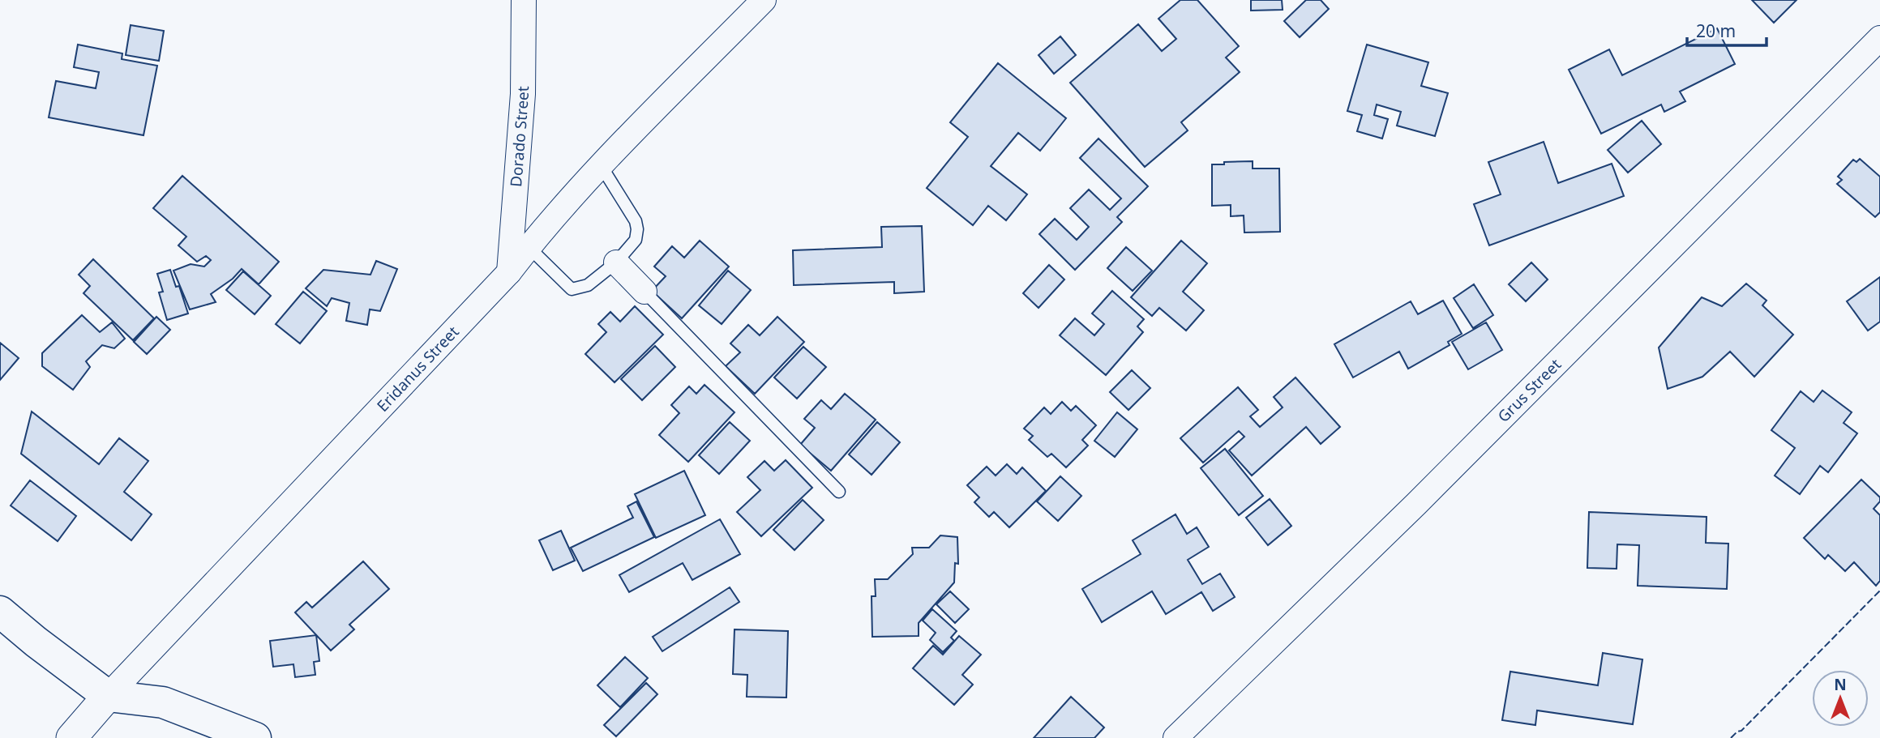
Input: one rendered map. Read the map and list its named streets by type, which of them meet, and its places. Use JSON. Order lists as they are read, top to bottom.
{
  "streets": {
    "street": ["Dorado Street", "Eridanus Street", "Grus Street"]
  },
  "crossings": [
    ["Dorado Street", "Eridanus Street"]
  ],
  "scale_bar": "20 m",
  "north": "top"
}
